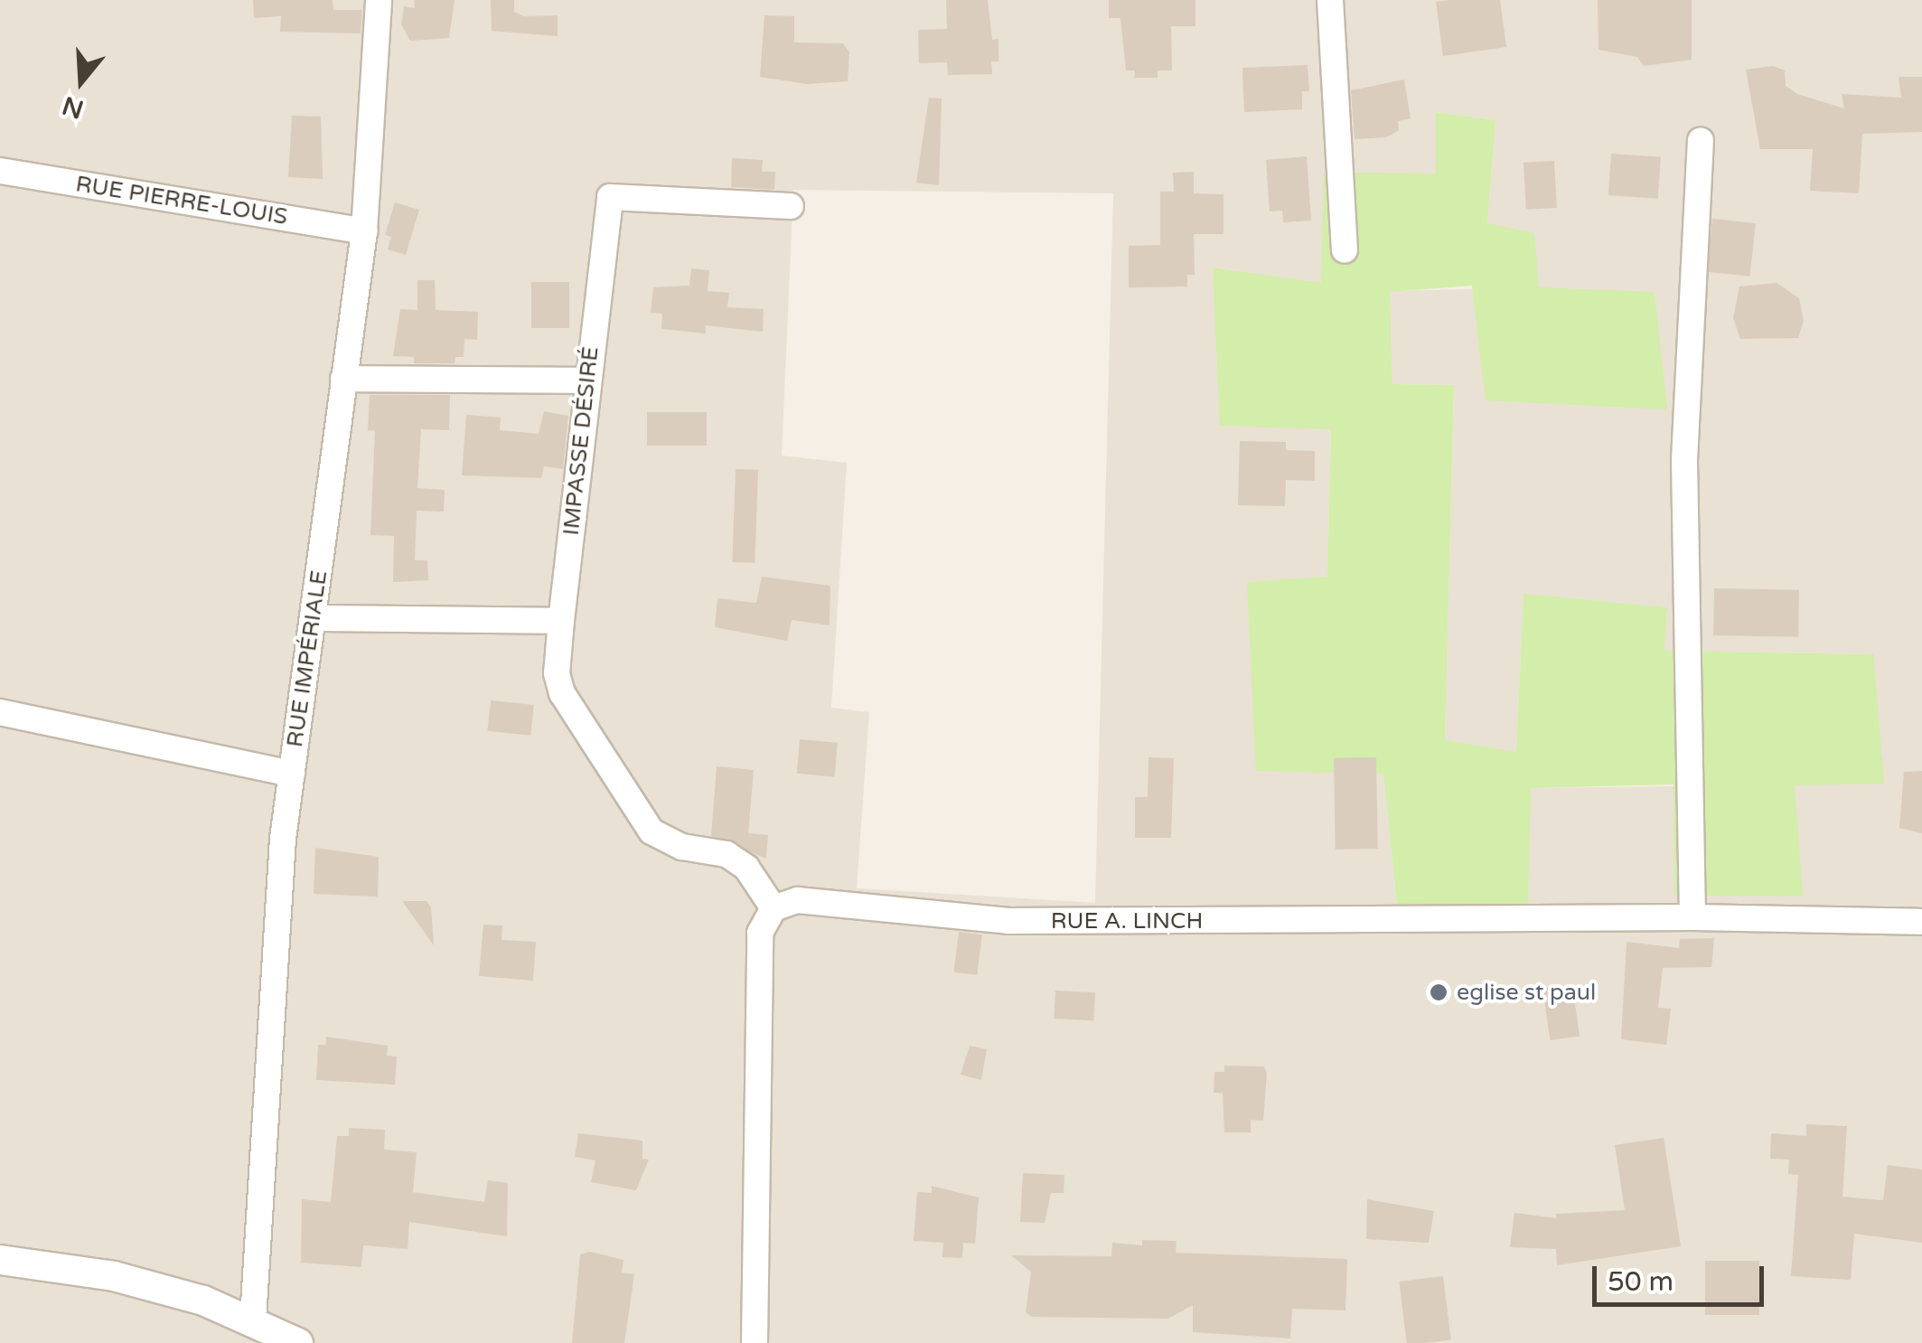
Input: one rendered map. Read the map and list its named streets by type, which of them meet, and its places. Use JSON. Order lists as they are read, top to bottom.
{
  "streets": {
    "street": [
      "RUE PIERRE-LOUIS",
      "IMPASSE DÉSIRÉ",
      "RUE IMPÉRIALE",
      "RUE A. LINCH"
    ]
  },
  "crossings": [
    ["RUE PIERRE-LOUIS", "RUE IMPÉRIALE"],
    ["IMPASSE DÉSIRÉ", "RUE A. LINCH"]
  ],
  "places": ["eglise st paul"],
  "scale_bar": "50 m",
  "north": "bottom"
}
